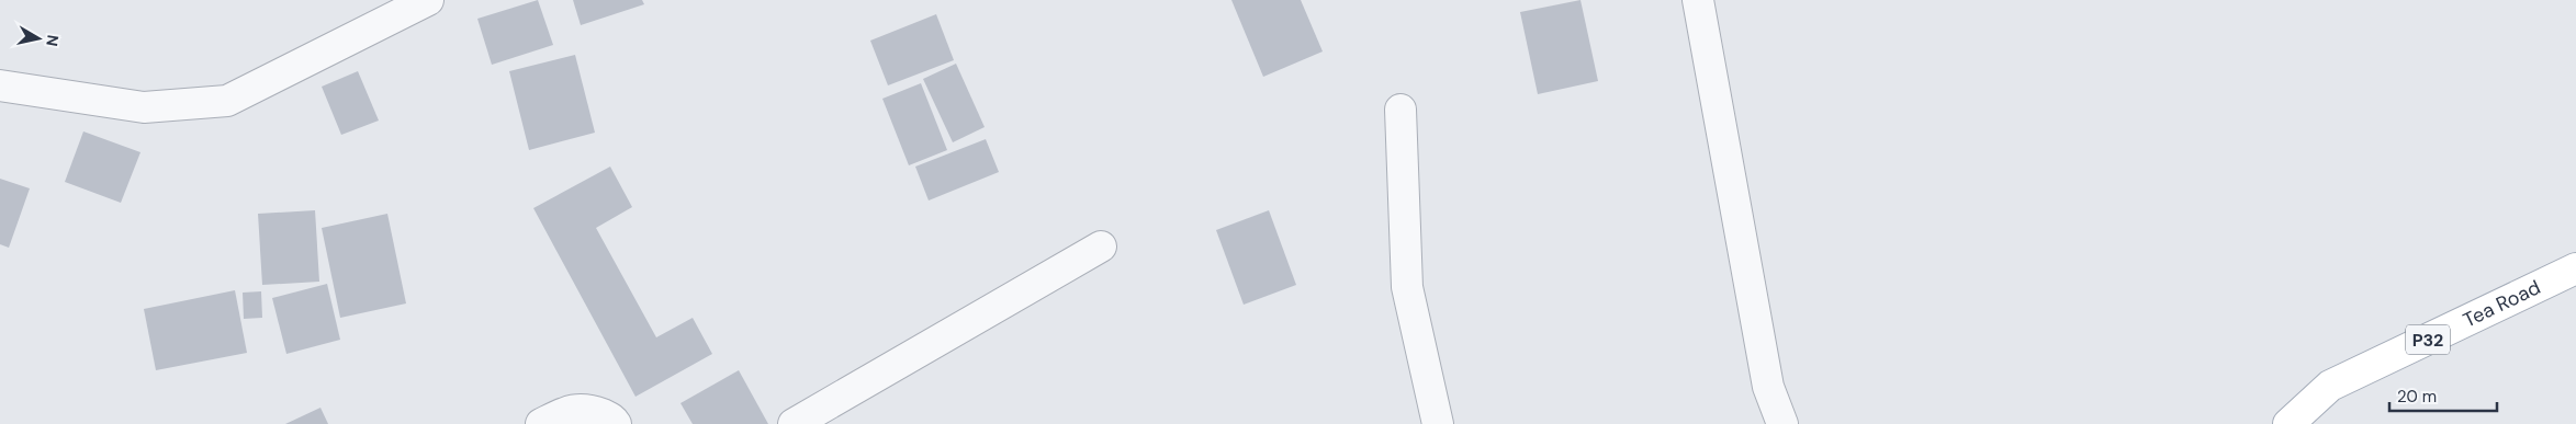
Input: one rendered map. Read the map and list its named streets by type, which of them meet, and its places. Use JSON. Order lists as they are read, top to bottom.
{
  "streets": {
    "main road": ["Tea Road", "P32"]
  },
  "scale_bar": "20 m",
  "north": "right"
}
